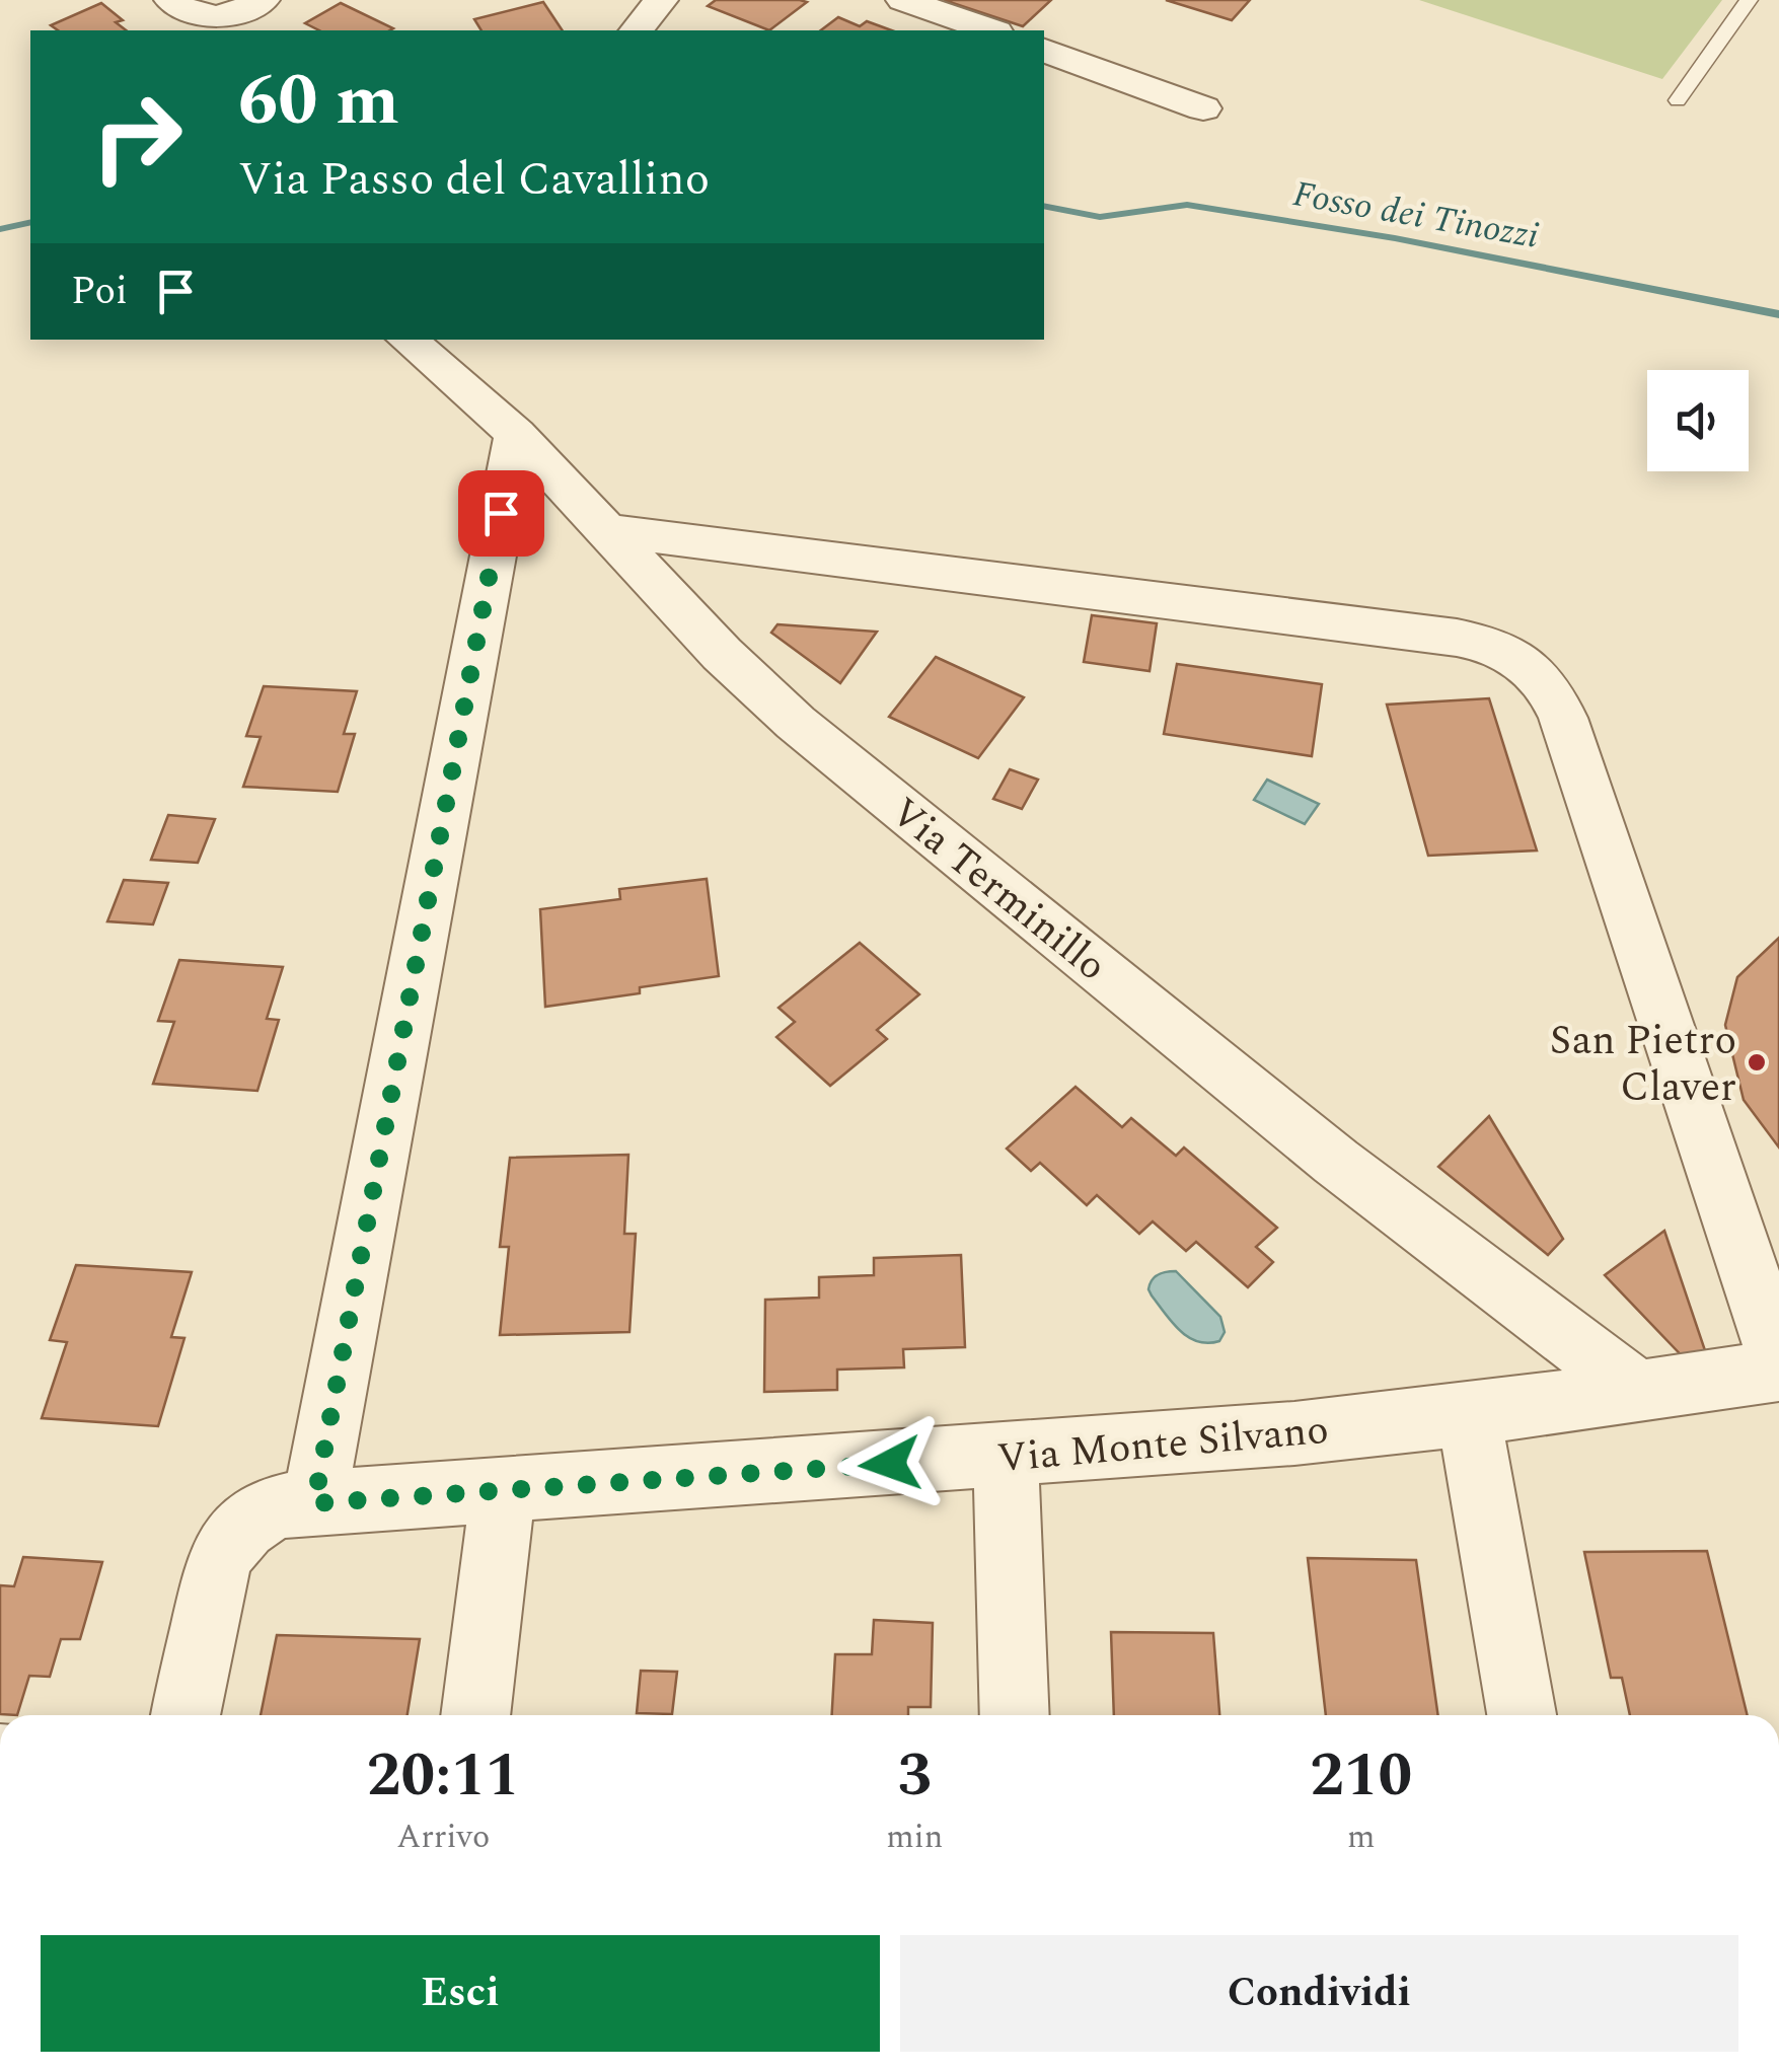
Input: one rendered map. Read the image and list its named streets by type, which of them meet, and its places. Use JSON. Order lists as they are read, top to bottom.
{
  "streets": {
    "street": ["Via Terminillo", "Via Monte Silvano"]
  },
  "crossings": [
    ["Via Terminillo", "Via Monte Silvano"]
  ],
  "water": ["Fosso dei Tinozzi"],
  "places": ["San Pietro Claver"],
  "page": {
    "turn": ["60 m", "Via Passo del Cavallino"],
    "then": "Poi",
    "eta": [
      "20:11",
      "Arrivo",
      "3",
      "min",
      "210",
      "m"
    ],
    "buttons": ["Esci", "Condividi"]
  }
}
